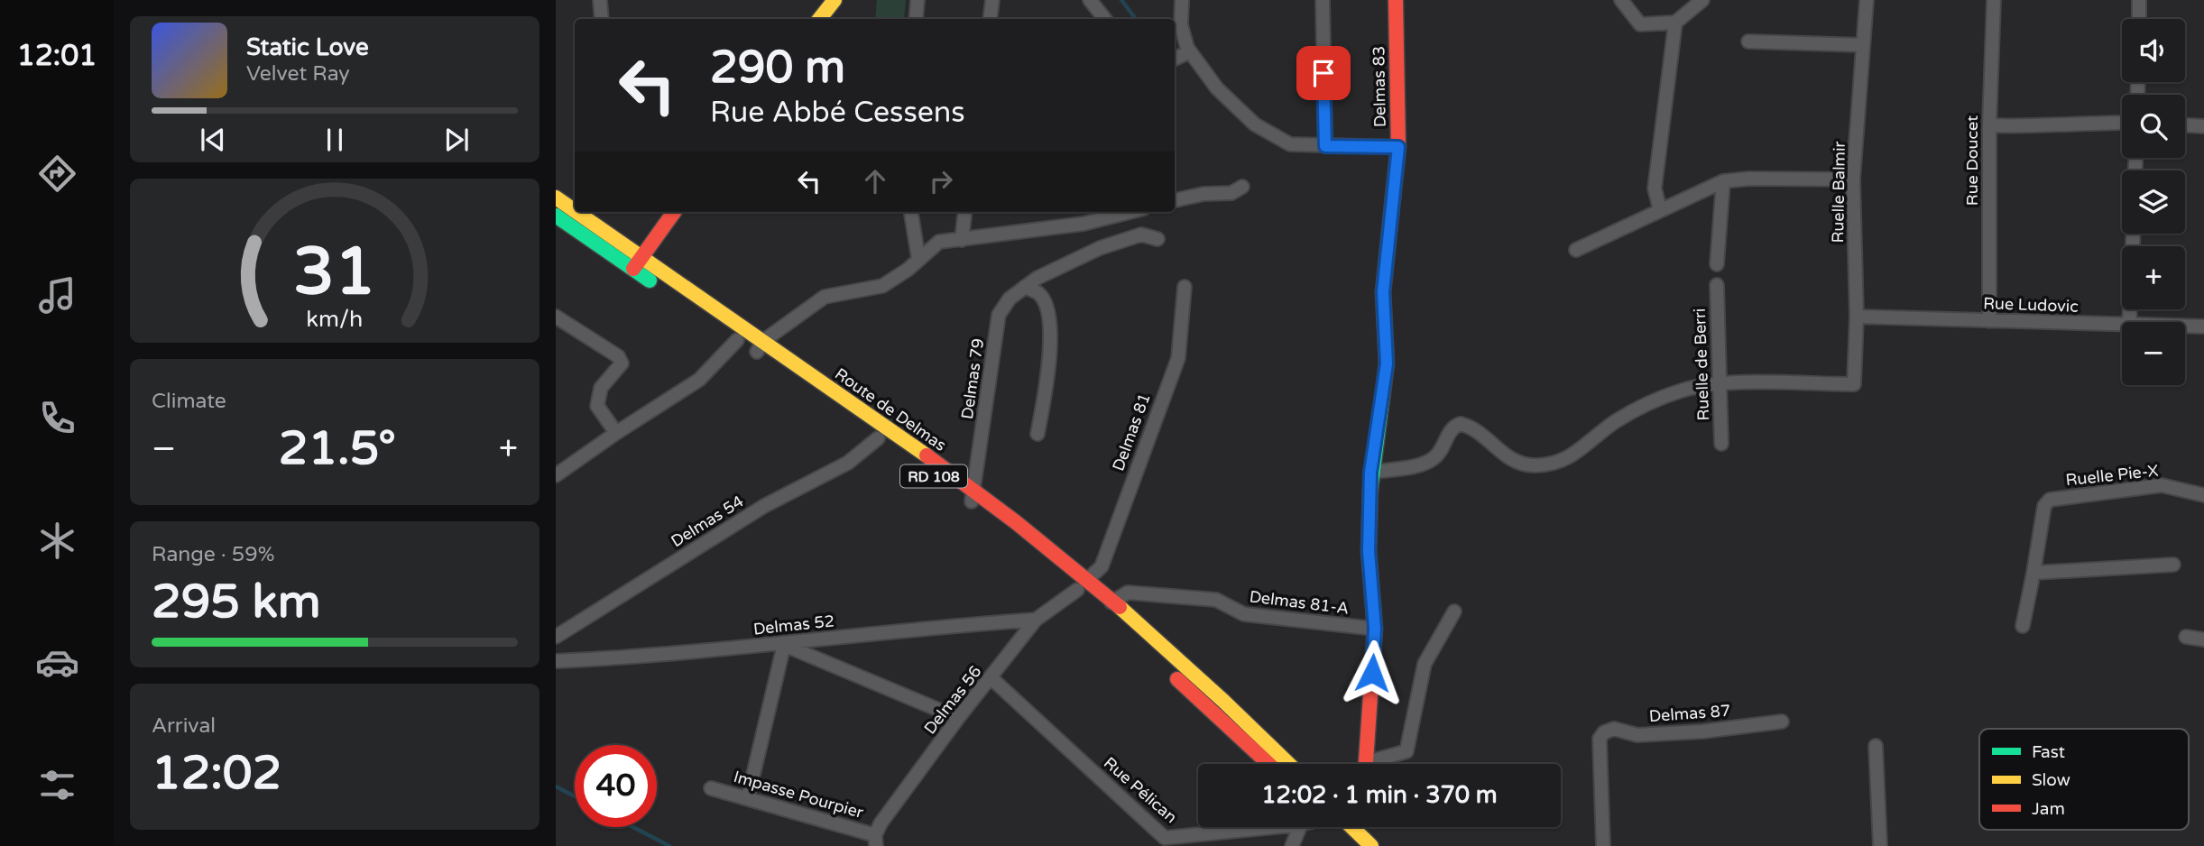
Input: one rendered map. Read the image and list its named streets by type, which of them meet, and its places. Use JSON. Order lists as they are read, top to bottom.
{
  "streets": {
    "main road": ["Delmas 83", "Route de Delmas", "RD 108"],
    "street": [
      "Rue Doucet",
      "Ruelle Balmir",
      "Rue Ludovic",
      "Ruelle de Berri",
      "Delmas 79",
      "Delmas 81",
      "Ruelle Pie-X",
      "Delmas 54",
      "Delmas 81-A",
      "Delmas 52",
      "Delmas 56",
      "Delmas 87",
      "Rue Pélican",
      "Impasse Pourpier"
    ]
  },
  "crossings": [
    ["Delmas 83", "Delmas 81-A"],
    ["Rue Doucet", "Rue Ludovic"],
    ["Ruelle Balmir", "Rue Ludovic"],
    ["Ruelle Balmir", "Ruelle de Berri"],
    ["Delmas 79", "Route de Delmas"],
    ["Route de Delmas", "Delmas 81"],
    ["Route de Delmas", "Delmas 54"],
    ["Route de Delmas", "Delmas 81-A"],
    ["Route de Delmas", "Delmas 56"],
    ["Delmas 81", "Delmas 56"],
    ["Delmas 52", "Delmas 56"],
    ["Delmas 56", "Rue Pélican"],
    ["Delmas 56", "Impasse Pourpier"]
  ],
  "legend": ["Fast", "Slow", "Jam"],
  "page": {
    "tabs": "12:01",
    "map_buttons": ["+", "−"],
    "turn": ["290 m", "Rue Abbé Cessens"],
    "song": ["Static Love", "Velvet Ray"],
    "tile": [
      "Climate",
      ["Range · 59%", "295 km"],
      ["Arrival", "12:02"]
    ],
    "heat": ["−", "21.5°", "+"],
    "limit": "40",
    "trip": "12:02 · 1 min · 370 m",
    "gauge": ["31", "km/h"]
  }
}
